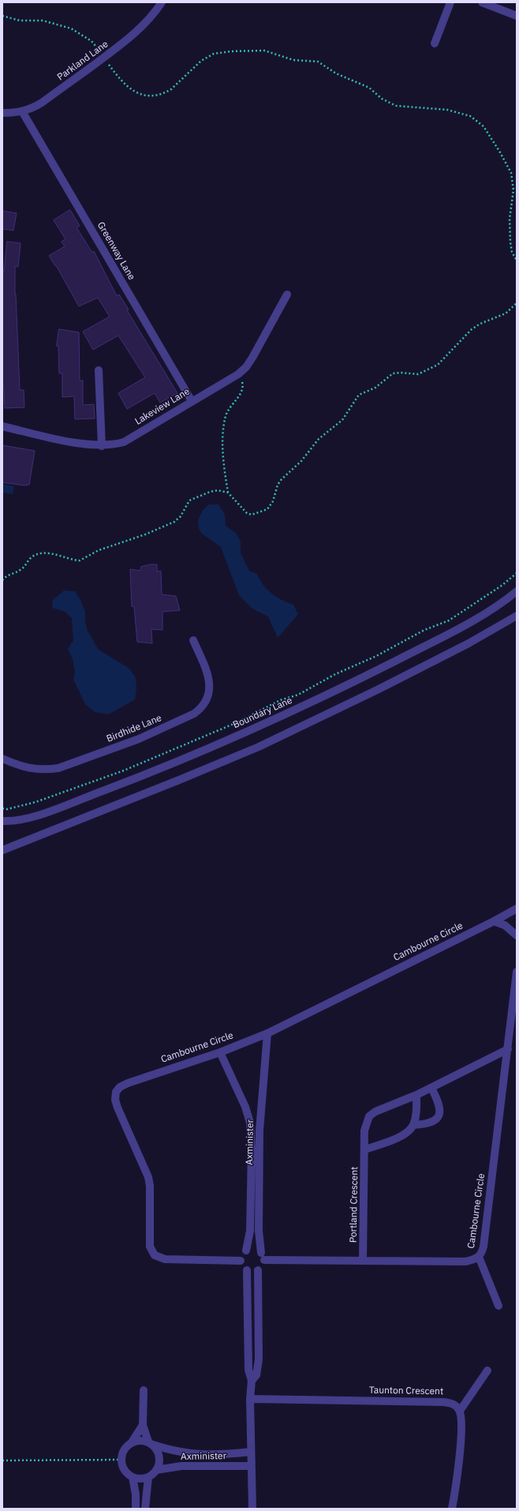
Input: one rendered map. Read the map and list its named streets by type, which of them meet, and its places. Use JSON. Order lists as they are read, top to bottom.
{
  "streets": {
    "street": [
      "Parkland Lane",
      "Greenway Lane",
      "Lakeview Lane",
      "Boundary Lane",
      "Birdhide Lane",
      "Cambourne Circle",
      "Axminister",
      "Portland Crescent",
      "Taunton Crescent"
    ]
  },
  "crossings": [
    ["Parkland Lane", "Greenway Lane"],
    ["Greenway Lane", "Lakeview Lane"],
    ["Cambourne Circle", "Axminister"],
    ["Cambourne Circle", "Portland Crescent"]
  ]
}
